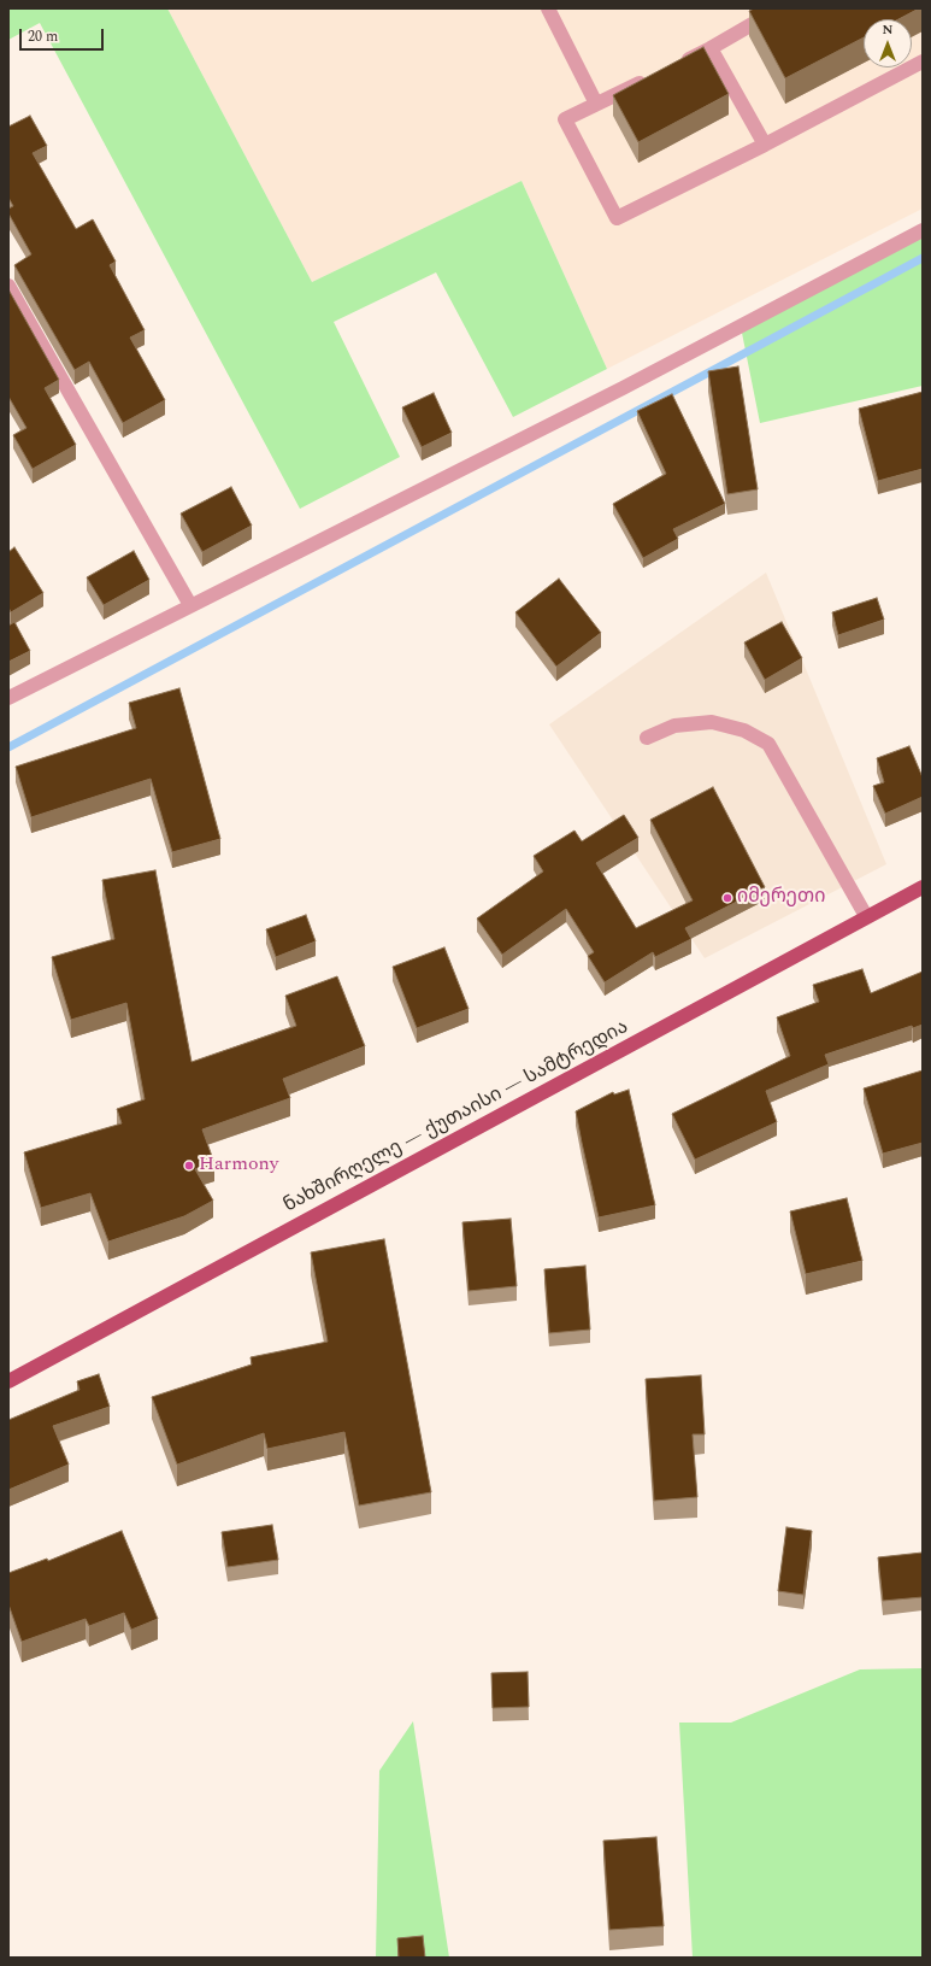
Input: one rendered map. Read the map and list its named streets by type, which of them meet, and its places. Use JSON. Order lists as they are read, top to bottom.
{
  "streets": {
    "main road": ["ნახშირღელე — ქუთაისი — სამტრედია"]
  },
  "places": ["იმერეთი", "Harmony"],
  "scale_bar": "20 m",
  "north": "top"
}
